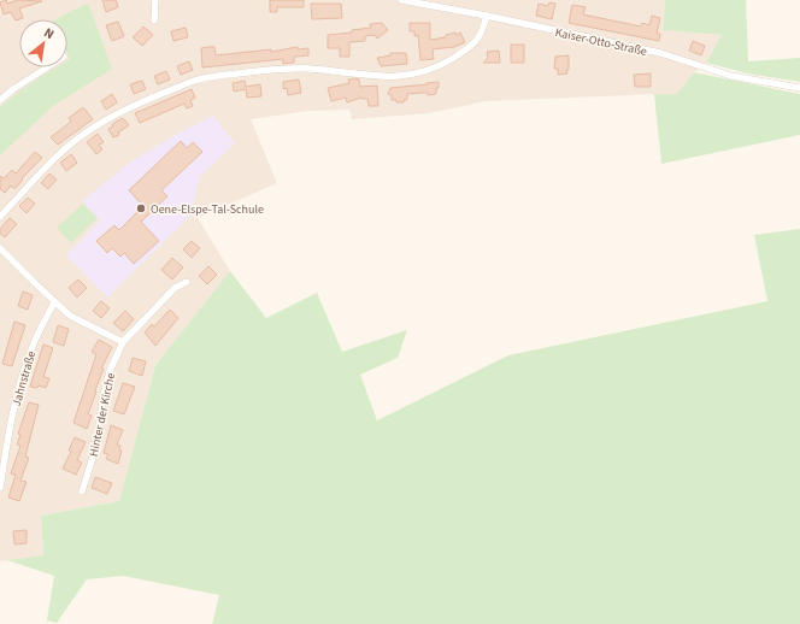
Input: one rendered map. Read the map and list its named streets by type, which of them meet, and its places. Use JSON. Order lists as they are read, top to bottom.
{
  "streets": {
    "street": ["Kaiser-Otto-Straße", "Jahnstraße", "Hinter der Kirche"]
  },
  "places": ["Oene-Elspe-Tal-Schule"],
  "north": "top right"
}
